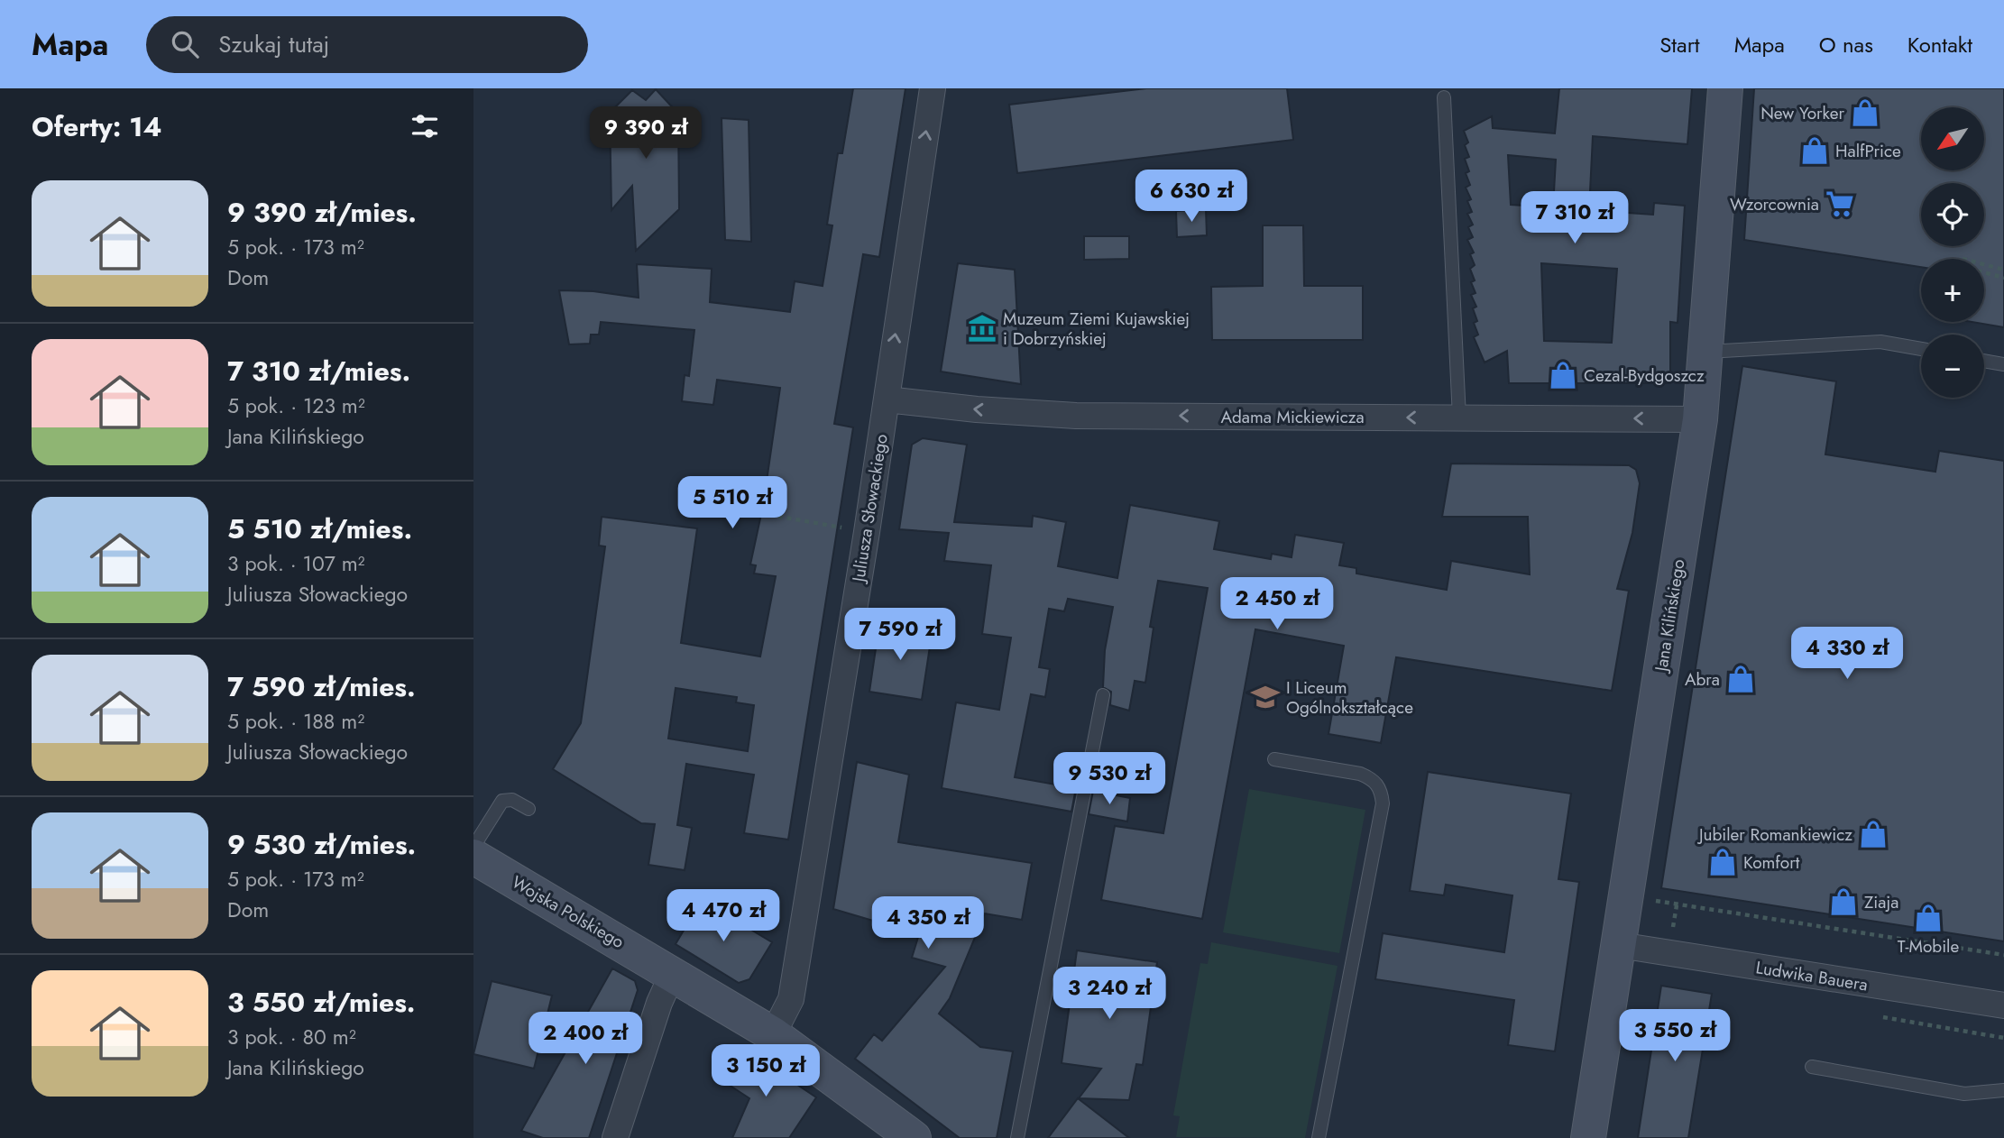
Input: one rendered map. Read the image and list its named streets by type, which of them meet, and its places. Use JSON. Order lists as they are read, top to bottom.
{
  "streets": {
    "street": [
      "Adama Mickiewicza",
      "Juliusza Słowackiego",
      "Jana Kilińskiego",
      "Wojska Polskiego",
      "Ludwika Bauera"
    ]
  },
  "crossings": [
    ["Adama Mickiewicza", "Juliusza Słowackiego"],
    ["Adama Mickiewicza", "Jana Kilińskiego"],
    ["Juliusza Słowackiego", "Wojska Polskiego"],
    ["Jana Kilińskiego", "Ludwika Bauera"]
  ],
  "one_way": ["Adama Mickiewicza"],
  "places": {
    "shop": [
      "New Yorker",
      "HalfPrice",
      "Cezal-Bydgoszcz",
      "Abra",
      "Jubiler Romankiewicz",
      "Komfort",
      "Ziaja",
      "T-Mobile"
    ],
    "supermarket": ["Wzorcownia"],
    "museum": ["Muzeum Ziemi Kujawskiej i Dobrzyńskiej"],
    "school or university": ["I Liceum Ogólnokształcące"]
  },
  "north": "bottom left",
  "page": {
    "header": "Mapa",
    "search": "Szukaj tutaj",
    "nav": [
      "Start",
      "Mapa",
      "O nas",
      "Kontakt"
    ],
    "heading": "Oferty: 14",
    "price": [
      "9 390 zł",
      "6 630 zł",
      "7 310 zł",
      "5 510 zł",
      "2 450 zł",
      "7 590 zł",
      "4 330 zł",
      "9 530 zł",
      "4 470 zł",
      "4 350 zł",
      "3 240 zł",
      "3 550 zł",
      "2 400 zł",
      "3 150 zł"
    ],
    "map_buttons": ["+", "−"],
    "list": [
      {
        "name": "9 390 zł/mies.",
        "note": "5 pok. · 173 m² · Dom"
      },
      {
        "name": "7 310 zł/mies.",
        "note": "5 pok. · 123 m² · Jana Kilińskiego"
      },
      {
        "name": "5 510 zł/mies.",
        "note": "3 pok. · 107 m² · Juliusza Słowackiego"
      },
      {
        "name": "7 590 zł/mies.",
        "note": "5 pok. · 188 m² · Juliusza Słowackiego"
      },
      {
        "name": "9 530 zł/mies.",
        "note": "5 pok. · 173 m² · Dom"
      },
      {
        "name": "3 550 zł/mies.",
        "note": "3 pok. · 80 m² · Jana Kilińskiego"
      }
    ]
  }
}
